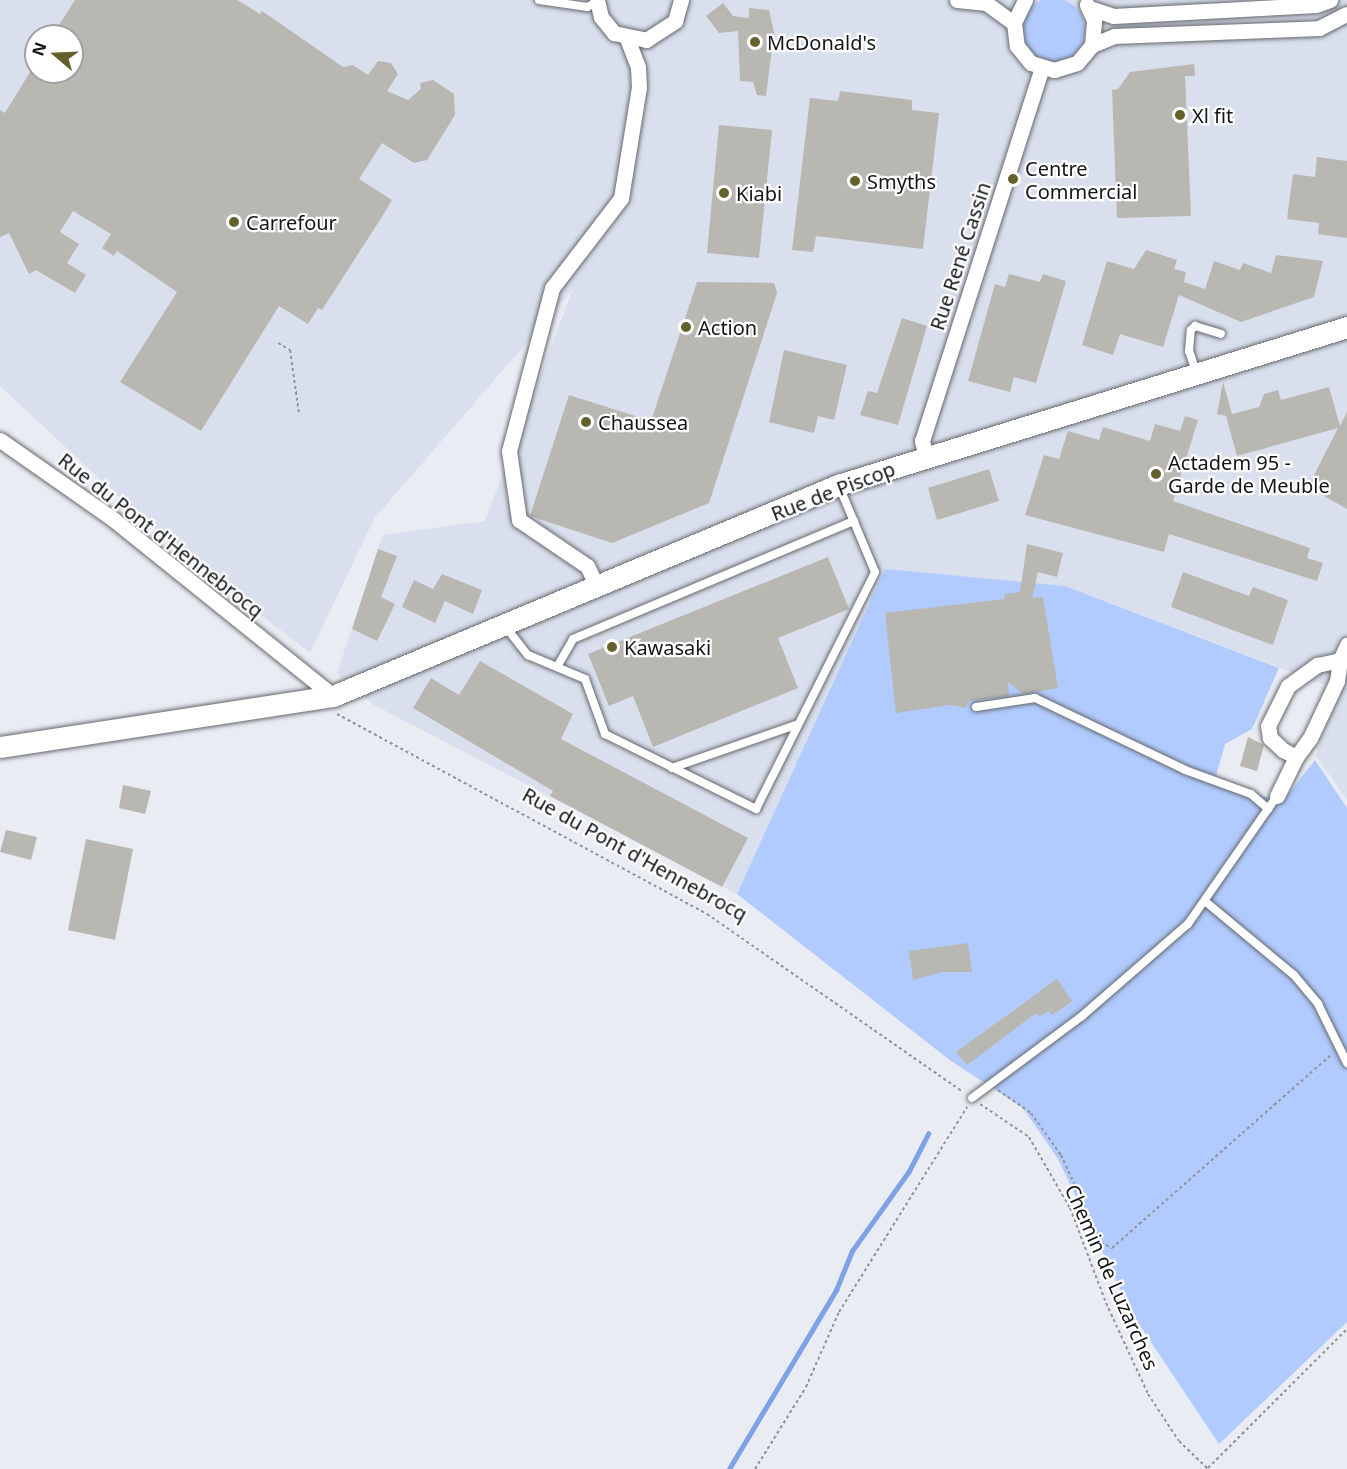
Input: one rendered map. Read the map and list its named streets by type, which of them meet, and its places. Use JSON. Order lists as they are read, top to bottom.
{
  "streets": {
    "street": ["Rue René Cassin", "Rue de Piscop", "Rue du Pont d'Hennebrocq"],
    "path": ["Chemin de Luzarches"]
  },
  "crossings": [
    ["Rue René Cassin", "Rue de Piscop"],
    ["Rue de Piscop", "Rue du Pont d'Hennebrocq"],
    ["Rue du Pont d'Hennebrocq", "Chemin de Luzarches"]
  ],
  "places": [
    "McDonald's",
    "Xl fit",
    "Centre Commercial",
    "Smyths",
    "Kiabi",
    "Carrefour",
    "Action",
    "Chaussea",
    "Actadem 95 - Garde de Meuble",
    "Kawasaki"
  ],
  "north": "left"
}
